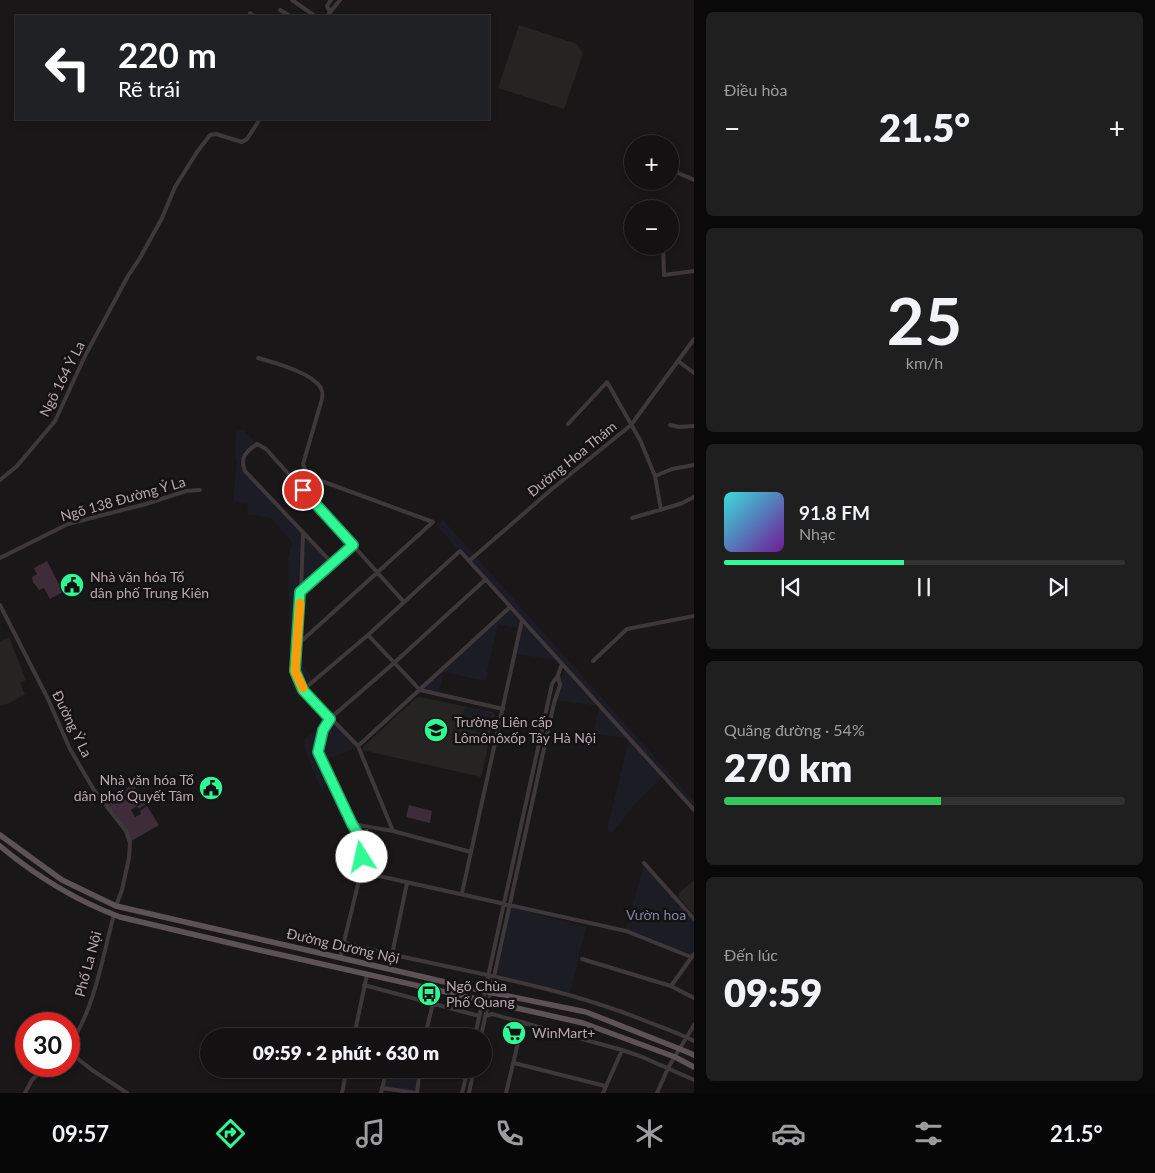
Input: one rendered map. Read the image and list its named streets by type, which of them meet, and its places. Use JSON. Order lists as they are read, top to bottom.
{
  "streets": {
    "main road": ["Đường Dương Nội"],
    "street": [
      "Ngõ 164 Ỷ La",
      "Đường Hoa Thám",
      "Ngõ 138 Đường Ỷ La",
      "Đường Ỷ La",
      "Phố La Nội"
    ]
  },
  "crossings": [
    ["Đường Ỷ La", "Đường Dương Nội"],
    ["Đường Dương Nội", "Phố La Nội"]
  ],
  "parks": ["Vườn hoa"],
  "places": {
    "public building": ["Nhà văn hóa Tổ dân phố Trung Kiên", "Nhà văn hóa Tổ dân phố Quyết Tâm"],
    "school or university": ["Trường Liên cấp Lômônôxốp Tây Hà Nội"],
    "bus stop": ["Ngõ Chùa Phổ Quang"],
    "supermarket": ["WinMart+"]
  },
  "page": {
    "tile": [
      "Điều hòa",
      ["25", "km/h"],
      ["Quãng đường · 54%", "270 km"],
      ["Đến lúc", "09:59"]
    ],
    "turn": ["220 m", "Rẽ trái"],
    "heat": ["−", "21.5°", "+"],
    "map_buttons": ["+", "−"],
    "song": ["91.8 FM", "Nhạc"],
    "limit": "30",
    "trip": "09:59 · 2 phút · 630 m",
    "tabs": ["09:57", "21.5°"]
  }
}
